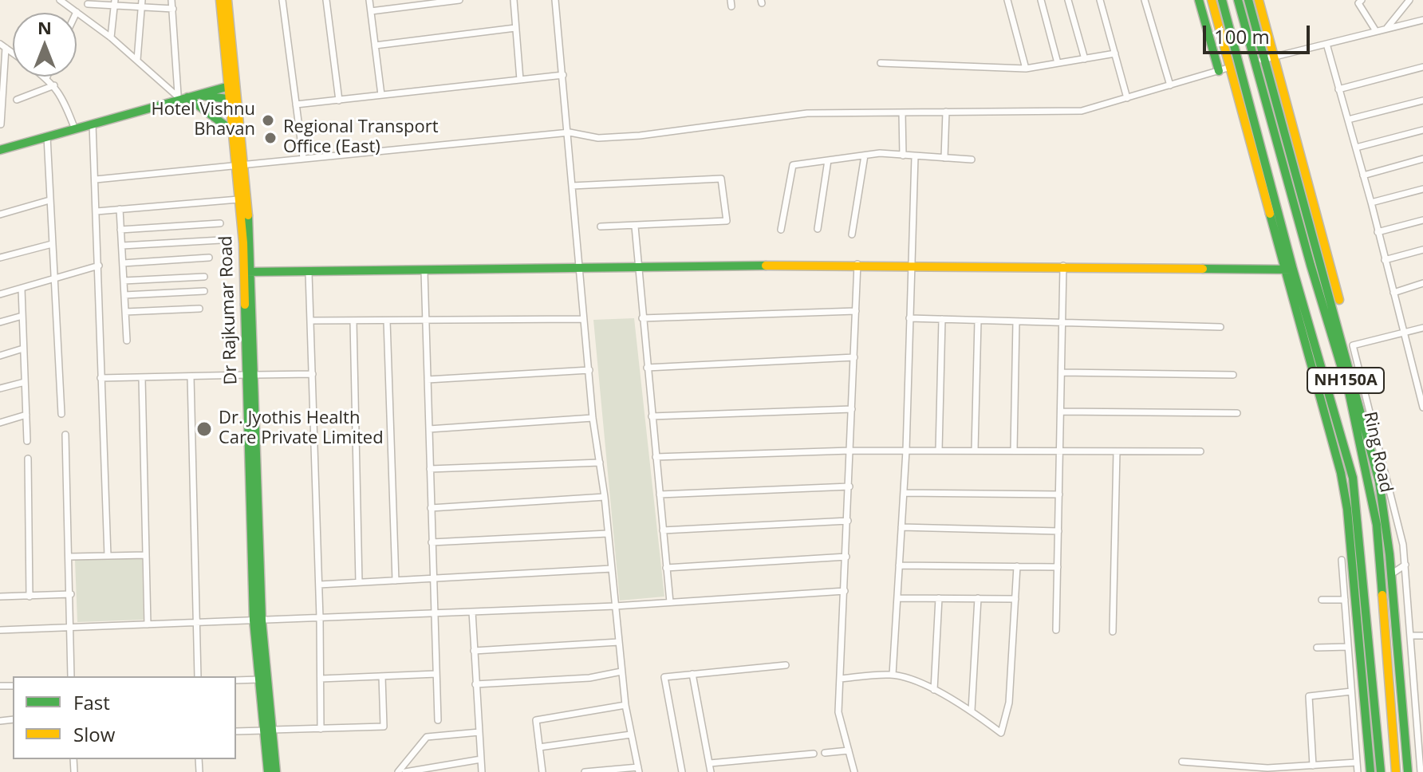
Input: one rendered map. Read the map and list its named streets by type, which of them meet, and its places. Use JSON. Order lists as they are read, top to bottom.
{
  "streets": {
    "main road": ["Dr Rajkumar Road", "NH150A", "Ring Road"]
  },
  "places": ["Hotel Vishnu Bhavan", "Regional Transport Office (East)", "Dr. Jyothis Health Care Private Limited"],
  "legend": ["Fast", "Slow"],
  "scale_bar": "100 m",
  "north": "top"
}
